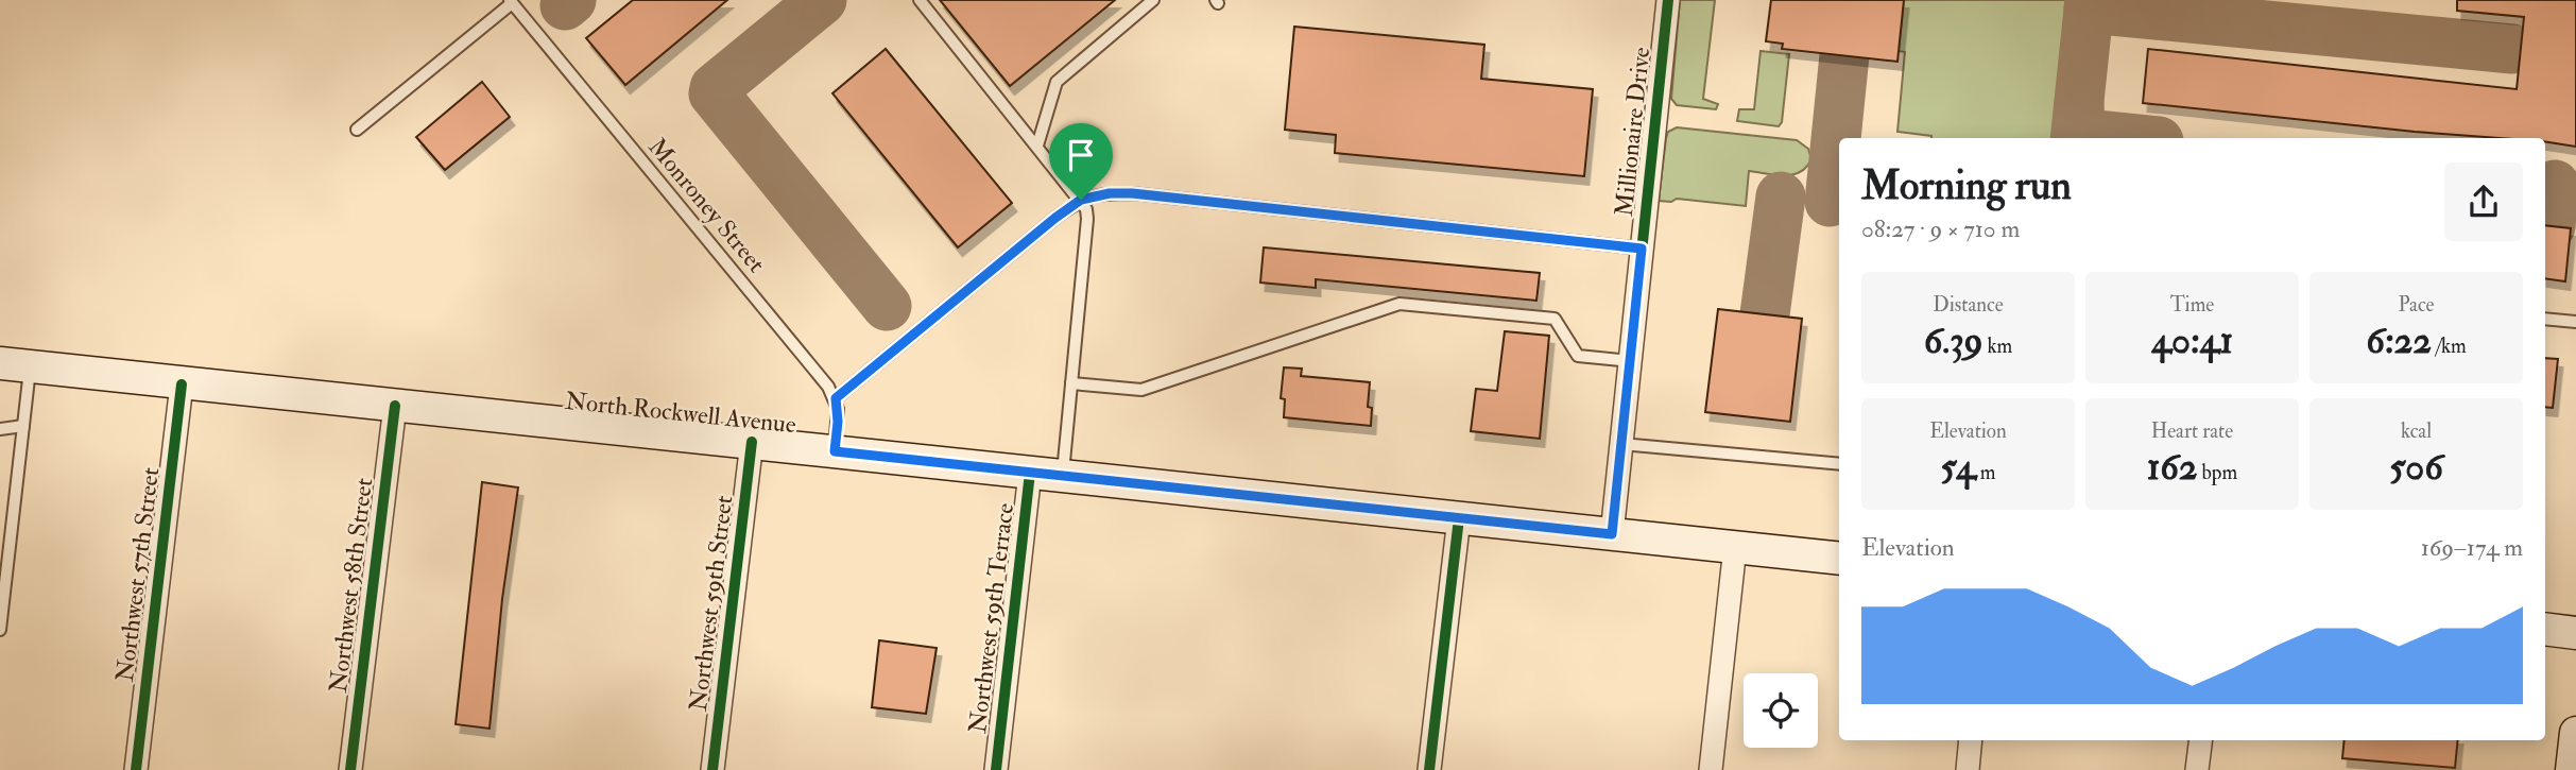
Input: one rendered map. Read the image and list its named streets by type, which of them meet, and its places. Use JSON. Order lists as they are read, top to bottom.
{
  "streets": {
    "main road": ["North Rockwell Avenue"],
    "street": [
      "Millionaire Drive",
      "Northwest 57th Street",
      "Northwest 58th Street",
      "Northwest 59th Street",
      "Northwest 59th Terrace"
    ],
    "lane": ["Monroney Street"]
  },
  "crossings": [
    ["Millionaire Drive", "North Rockwell Avenue"],
    ["North Rockwell Avenue", "Northwest 57th Street"],
    ["North Rockwell Avenue", "Northwest 58th Street"],
    ["North Rockwell Avenue", "Northwest 59th Street"],
    ["North Rockwell Avenue", "Northwest 59th Terrace"]
  ],
  "page": {
    "heading": ["Morning run", "08:27 · 9 × 710 m"],
    "stats": [
      ["Distance", "6.39 km"],
      ["Time", "40:41"],
      ["Pace", "6:22 /km"],
      ["Elevation", "54 m"],
      ["Heart rate", "162 bpm"],
      ["kcal", "506"]
    ],
    "chart": ["Elevation", "169–174 m"]
  }
}
